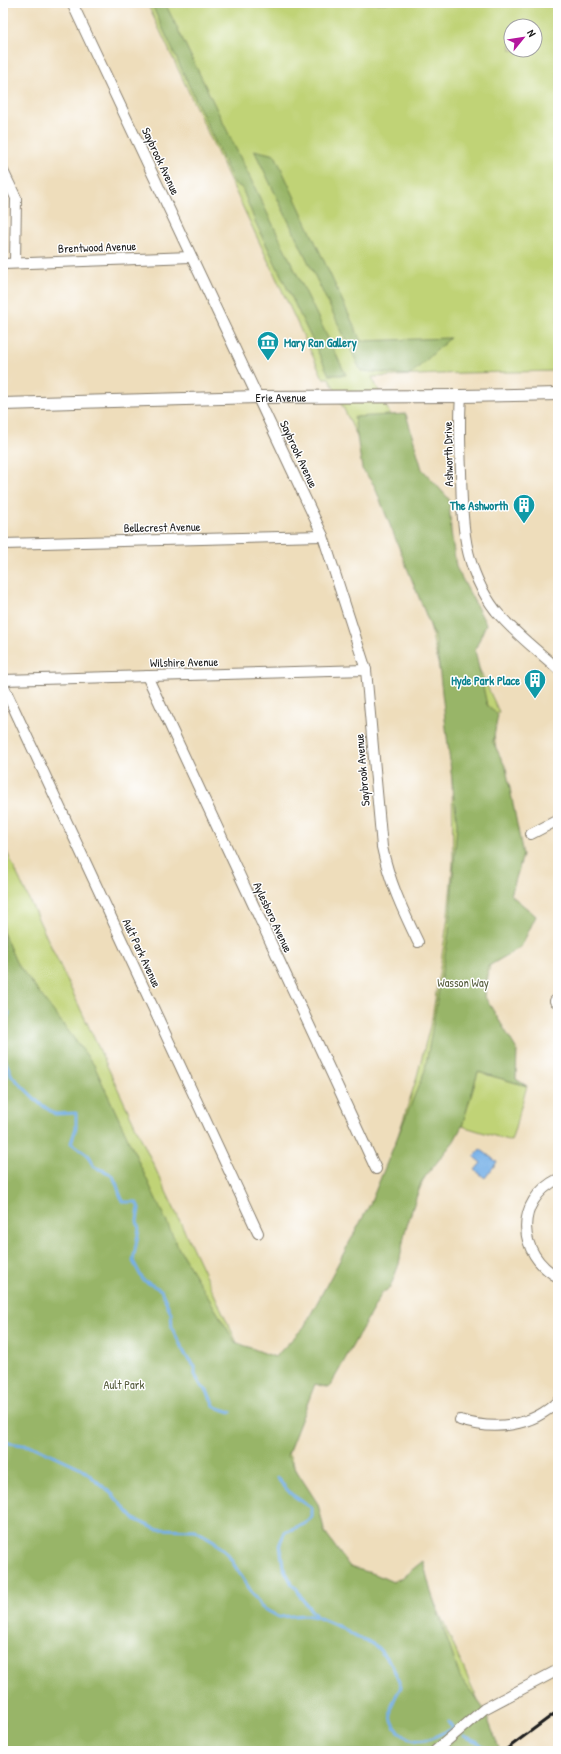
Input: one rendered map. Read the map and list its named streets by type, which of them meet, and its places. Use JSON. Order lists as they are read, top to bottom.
{
  "streets": {
    "street": [
      "Saybrook Avenue",
      "Brentwood Avenue",
      "Erie Avenue",
      "Ashworth Drive",
      "Bellecrest Avenue",
      "Wilshire Avenue",
      "Aylesboro Avenue",
      "Ault Park Avenue"
    ]
  },
  "crossings": [
    ["Saybrook Avenue", "Brentwood Avenue"],
    ["Saybrook Avenue", "Erie Avenue"],
    ["Saybrook Avenue", "Bellecrest Avenue"],
    ["Saybrook Avenue", "Wilshire Avenue"],
    ["Erie Avenue", "Ashworth Drive"],
    ["Wilshire Avenue", "Aylesboro Avenue"]
  ],
  "parks": ["Wasson Way", "Ault Park"],
  "places": {
    "museum": ["Mary Ran Gallery"],
    "building": ["The Ashworth", "Hyde Park Place"]
  },
  "north": "top right"
}
